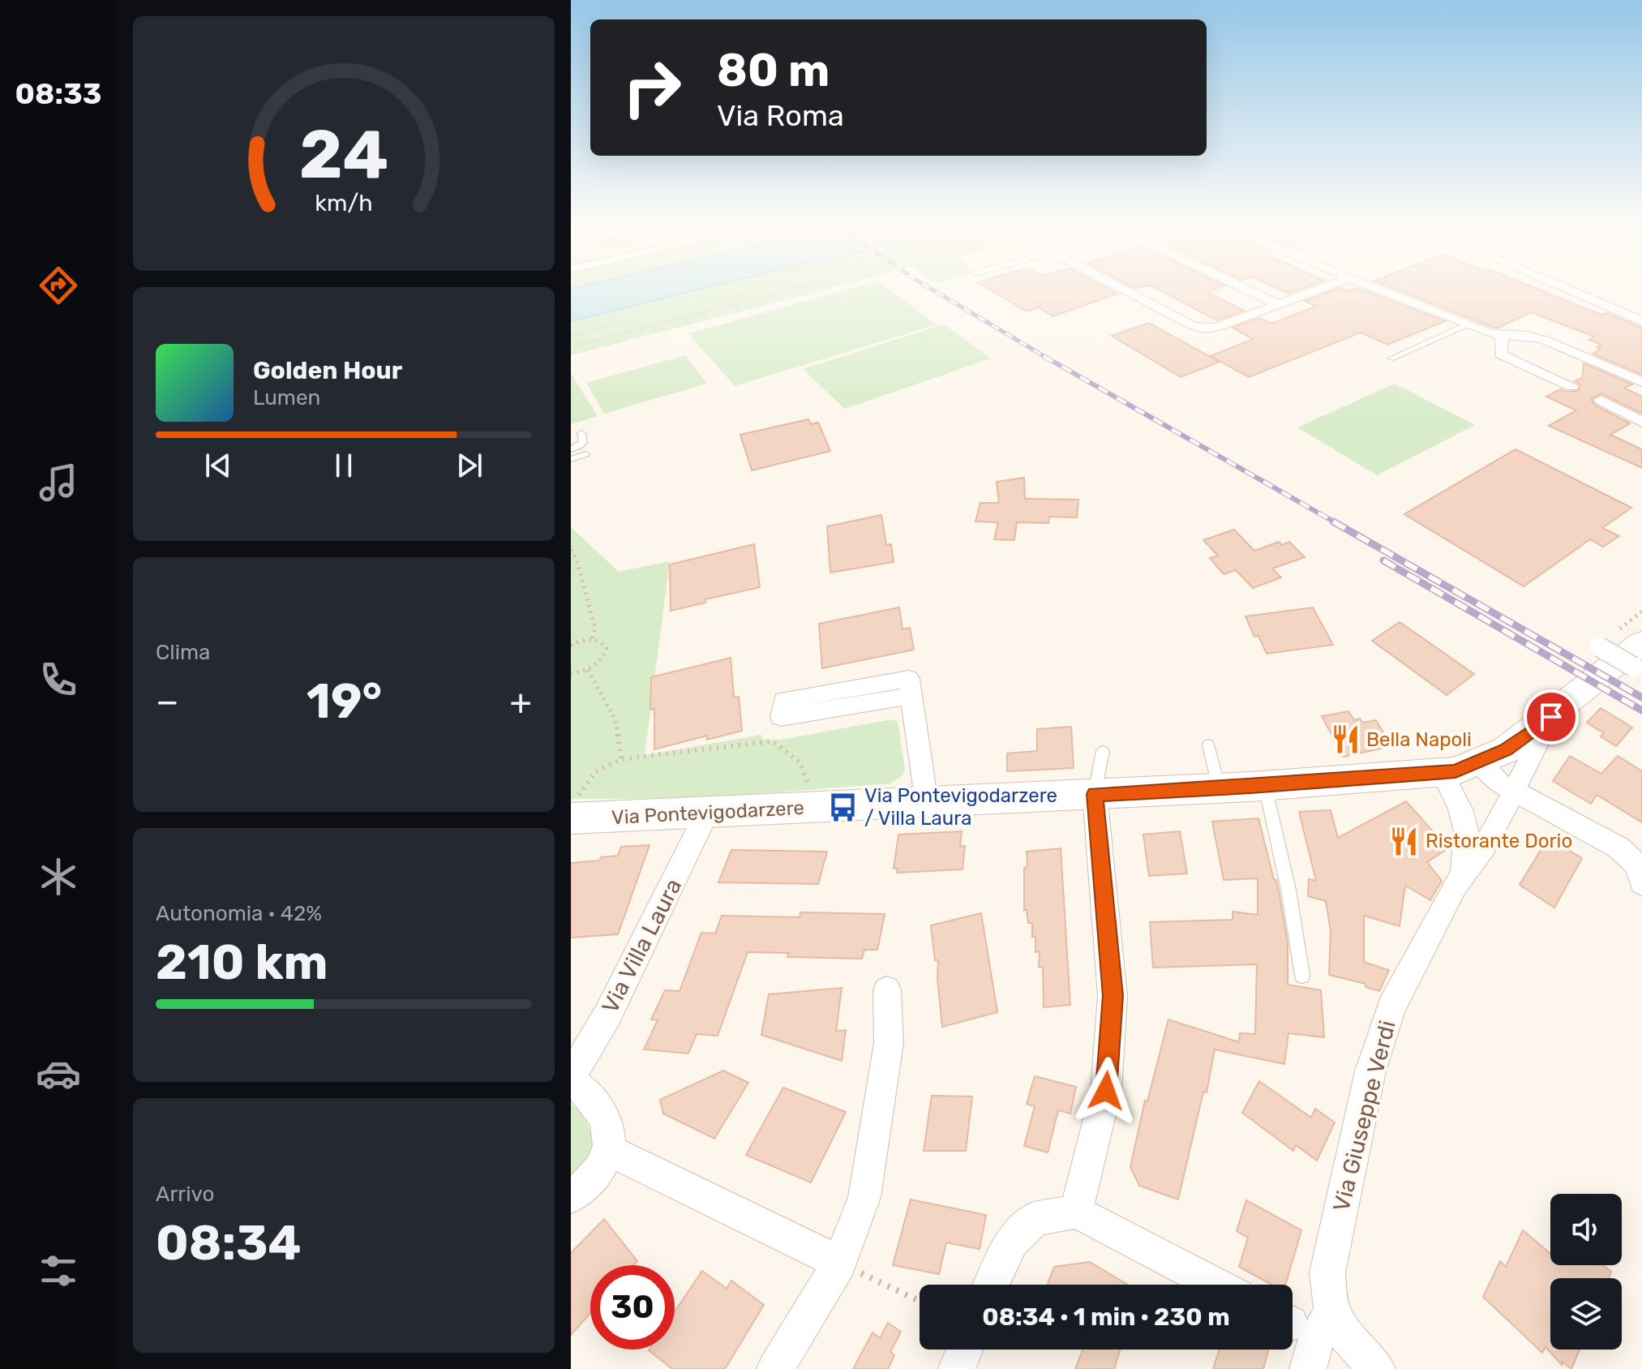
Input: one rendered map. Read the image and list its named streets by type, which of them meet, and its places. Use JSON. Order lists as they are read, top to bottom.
{
  "streets": {
    "main road": ["Via Pontevigodarzere"],
    "street": ["Via Villa Laura", "Via Giuseppe Verdi"]
  },
  "crossings": [
    ["Via Pontevigodarzere", "Via Villa Laura"],
    ["Via Pontevigodarzere", "Via Giuseppe Verdi"]
  ],
  "places": {
    "restaurant": ["Bella Napoli", "Ristorante Dorio"],
    "bus stop": ["Via Pontevigodarzere / Villa Laura"]
  },
  "page": {
    "tabs": "08:33",
    "turn": ["80 m", "Via Roma"],
    "song": ["Golden Hour", "Lumen"],
    "tile": [
      "Clima",
      ["Autonomia · 42%", "210 km"],
      ["Arrivo", "08:34"]
    ],
    "heat": ["−", "19°", "+"],
    "limit": "30",
    "trip": "08:34 · 1 min · 230 m",
    "gauge": ["24", "km/h"]
  }
}
